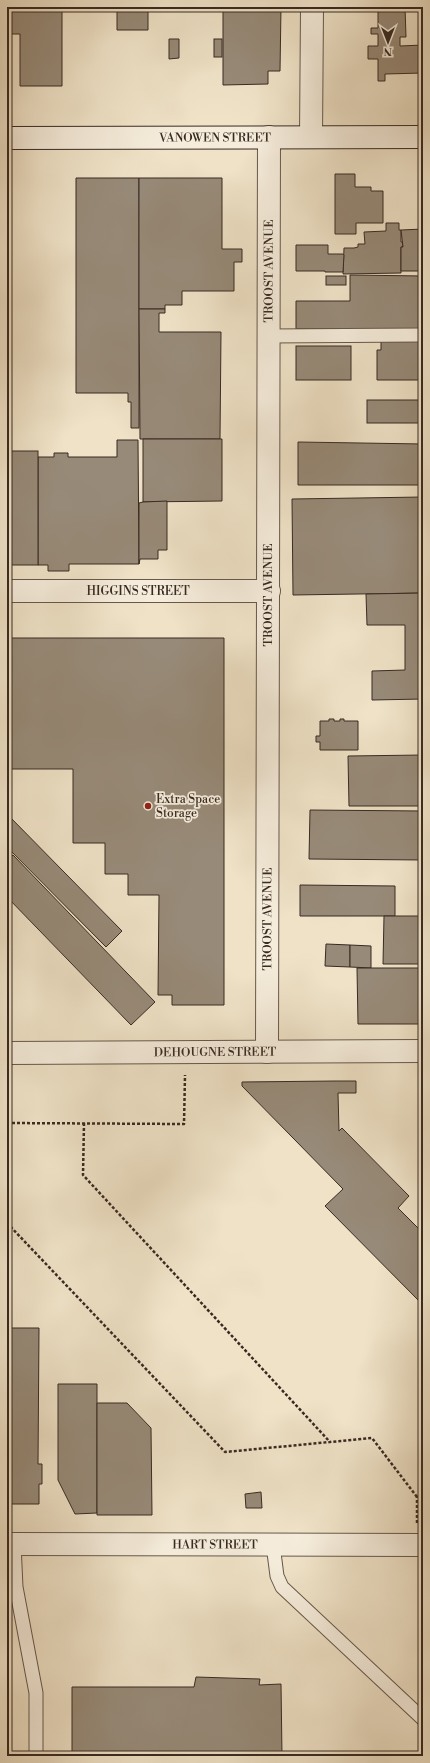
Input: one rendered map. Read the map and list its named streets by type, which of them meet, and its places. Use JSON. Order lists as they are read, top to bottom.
{
  "streets": {
    "street": [
      "VANOWEN STREET",
      "TROOST AVENUE",
      "HIGGINS STREET",
      "DEHOUGNE STREET",
      "HART STREET"
    ]
  },
  "crossings": [
    ["VANOWEN STREET", "TROOST AVENUE"],
    ["TROOST AVENUE", "HIGGINS STREET"],
    ["TROOST AVENUE", "DEHOUGNE STREET"]
  ],
  "places": ["Extra Space Storage"],
  "north": "bottom"
}
